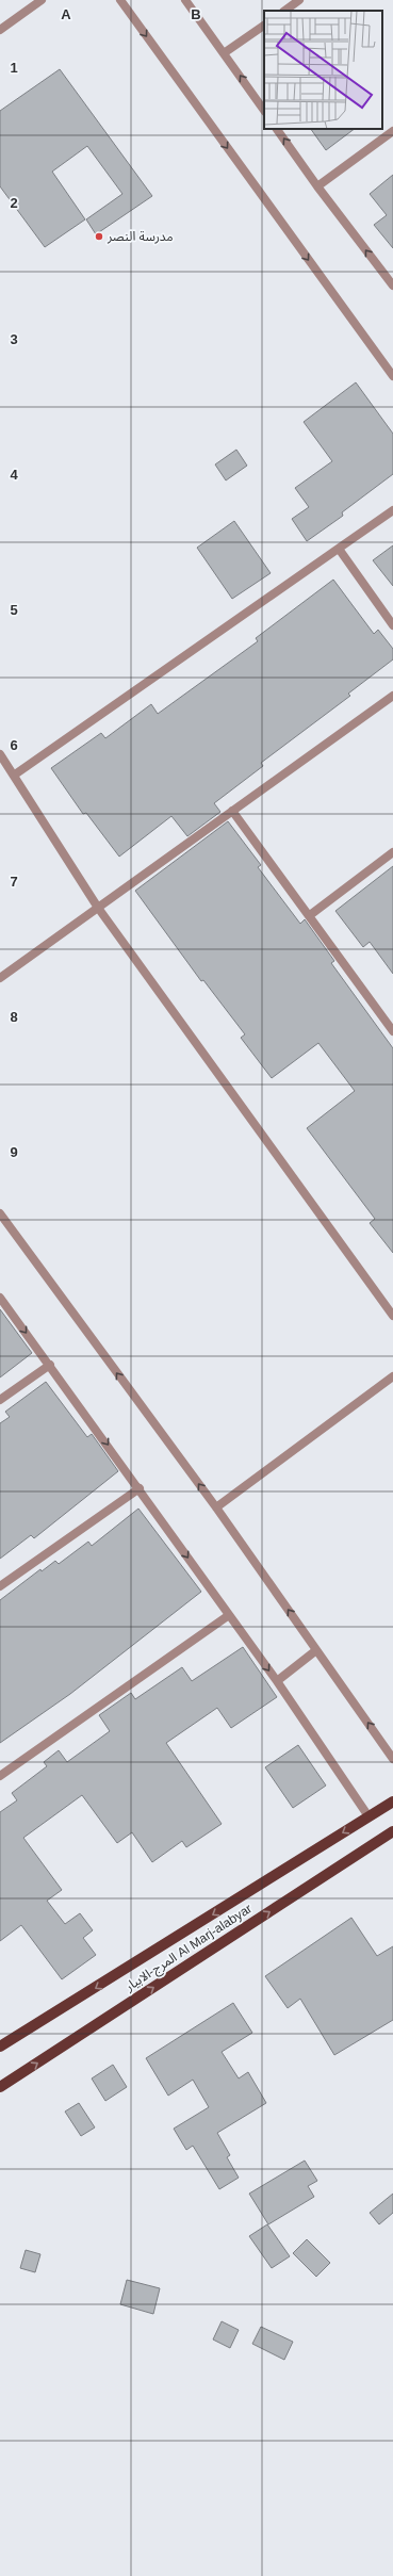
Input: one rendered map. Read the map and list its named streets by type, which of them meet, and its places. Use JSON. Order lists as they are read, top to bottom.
{
  "streets": {
    "main road": ["المرج-الابيار Al Marj-alabyar"]
  },
  "places": ["مدرسة النصر"],
  "grid": {
    "columns": ["A", "B"],
    "rows": [
      "1",
      "2",
      "3",
      "4",
      "5",
      "6",
      "7",
      "8",
      "9"
    ]
  }
}
